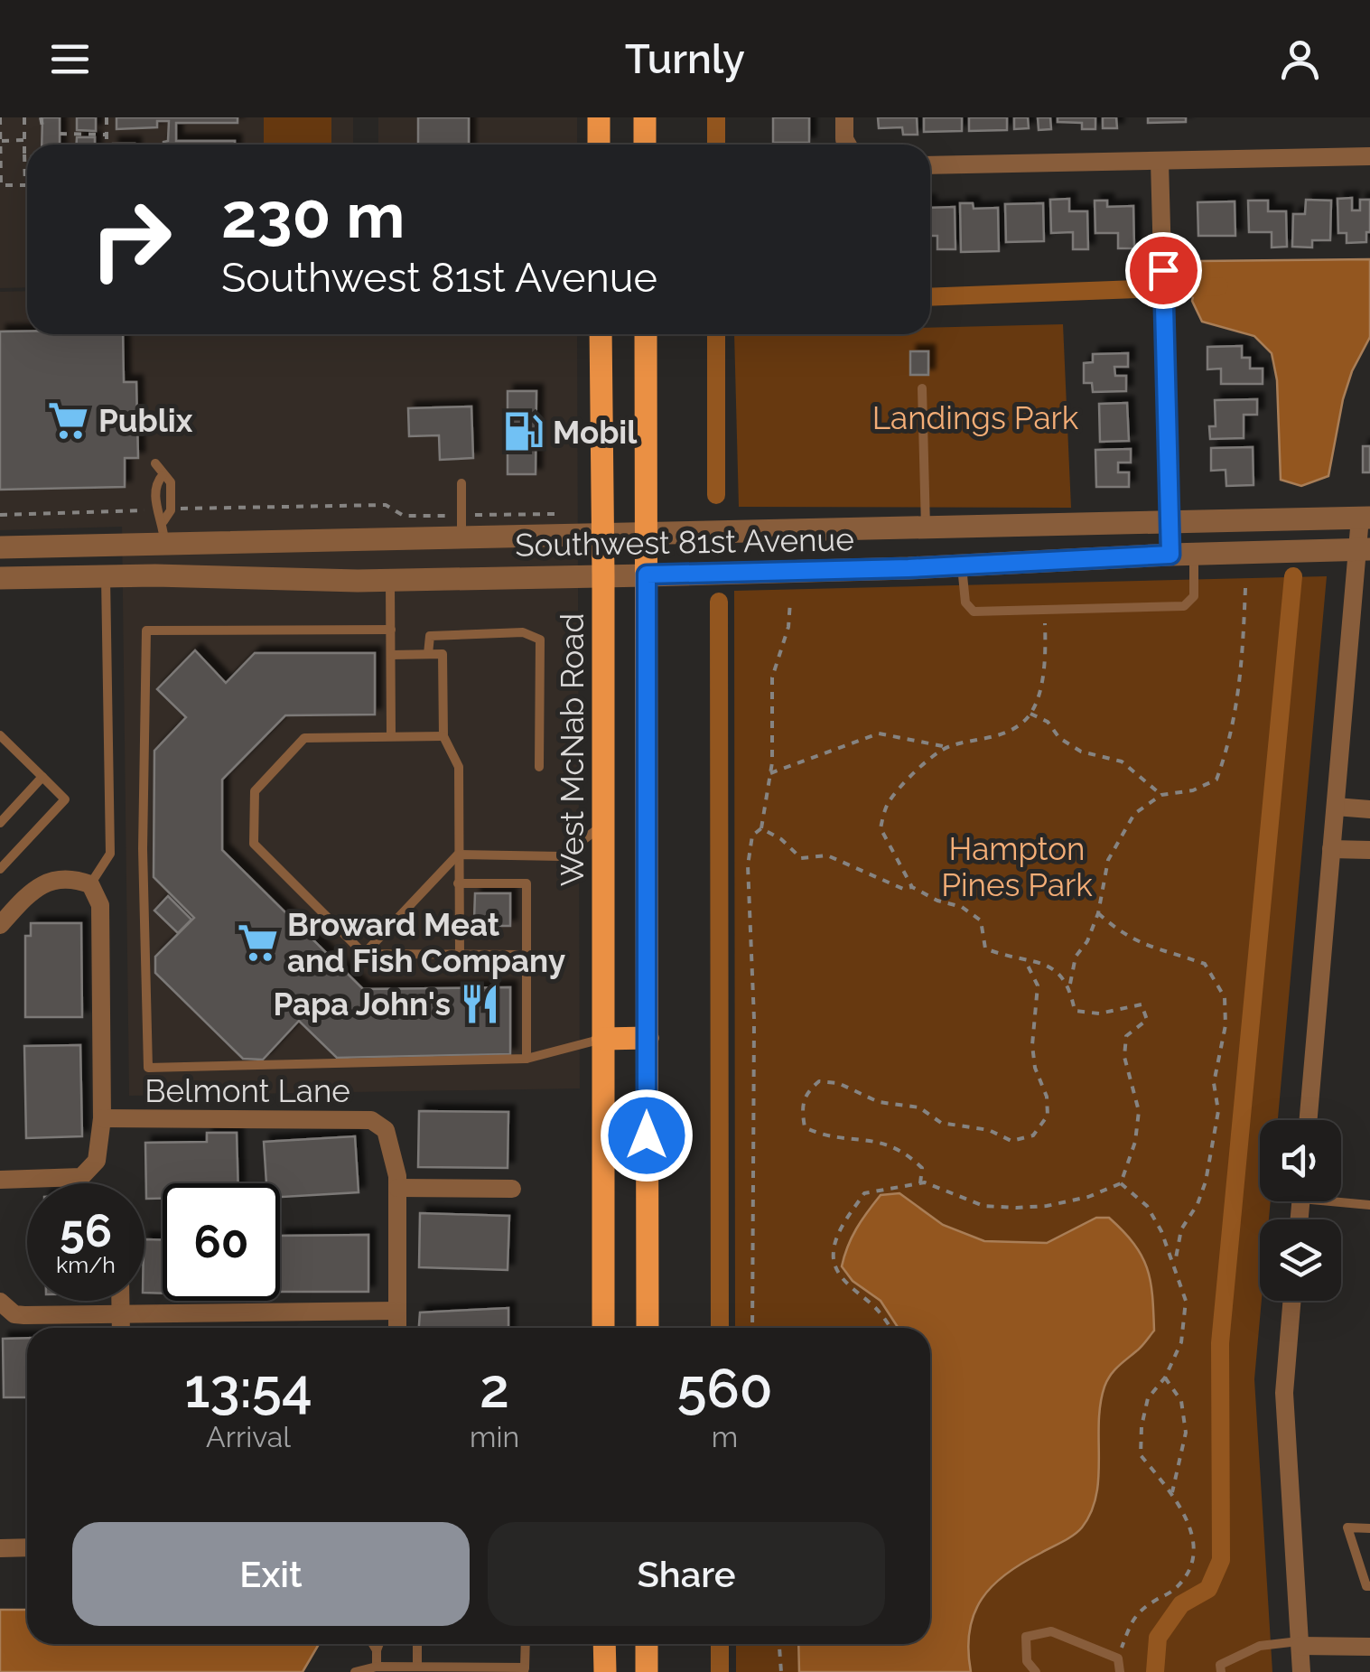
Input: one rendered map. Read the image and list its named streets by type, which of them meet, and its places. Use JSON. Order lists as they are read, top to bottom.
{
  "streets": {
    "main road": ["West McNab Road"],
    "street": ["Southwest 81st Avenue", "Belmont Lane"]
  },
  "crossings": [
    ["Southwest 81st Avenue", "West McNab Road"]
  ],
  "parks": ["Landings Park", "Hampton Pines Park"],
  "places": {
    "supermarket": ["Publix", "Broward Meat and Fish Company"],
    "fuel station": ["Mobil"],
    "restaurant": ["Papa John's"]
  },
  "page": {
    "header": "Turnly",
    "turn": ["230 m", "Southwest 81st Avenue"],
    "speed": "56 km/h",
    "limit": "60",
    "eta": [
      "13:54",
      "Arrival",
      "2",
      "min",
      "560",
      "m"
    ],
    "buttons": ["Exit", "Share"]
  }
}
